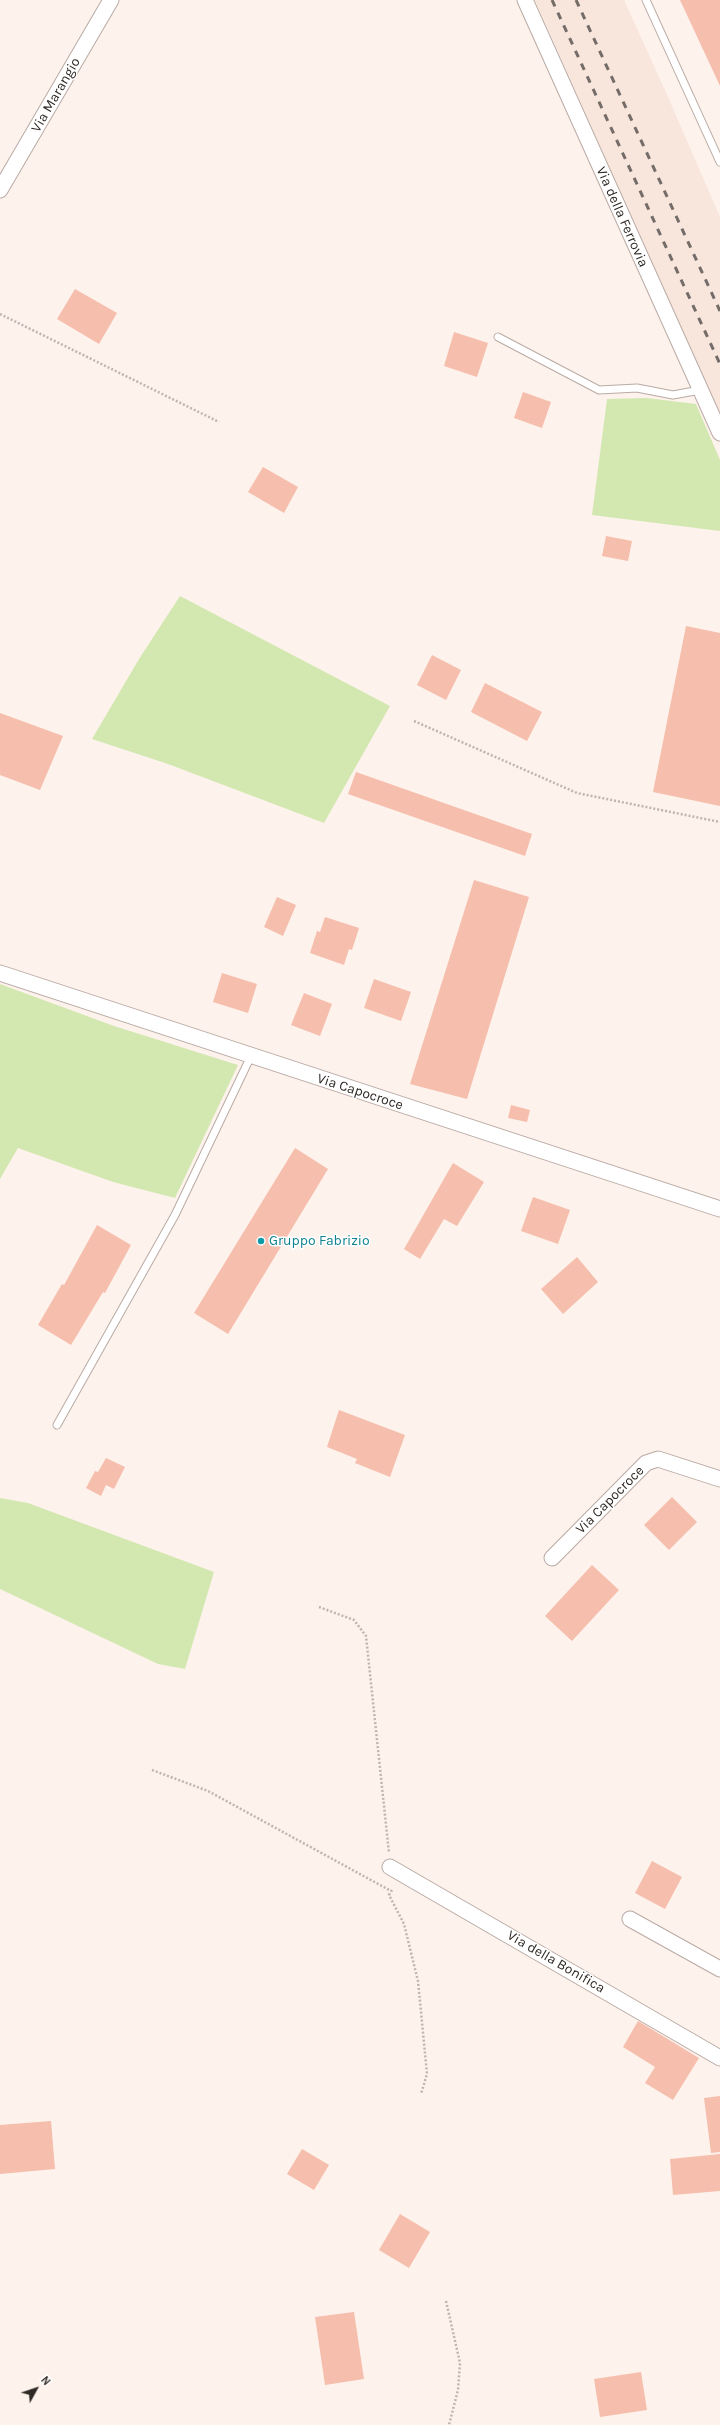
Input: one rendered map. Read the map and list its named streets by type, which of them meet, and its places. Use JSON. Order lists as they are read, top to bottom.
{
  "streets": {
    "street": [
      "Via Marangio",
      "Via della Ferrovia",
      "Via Capocroce",
      "Via della Bonifica"
    ]
  },
  "places": ["Gruppo Fabrizio"],
  "north": "top right"
}
